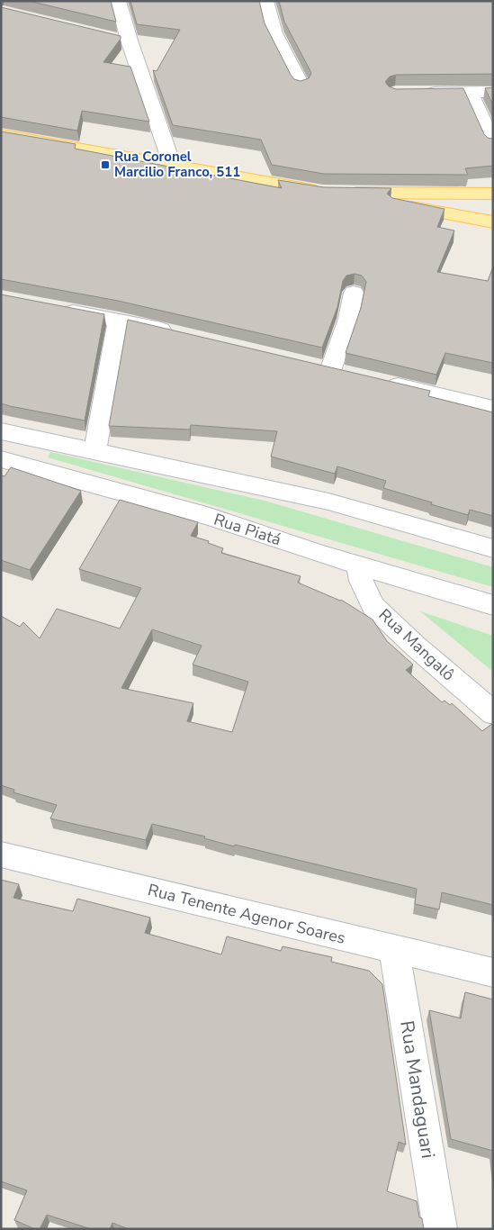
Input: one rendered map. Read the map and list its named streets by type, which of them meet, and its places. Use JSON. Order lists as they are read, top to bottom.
{
  "streets": {
    "street": [
      "Rua Piatá",
      "Rua Mangalô",
      "Rua Tenente Agenor Soares",
      "Rua Mandaguari"
    ]
  },
  "crossings": [
    ["Rua Piatá", "Rua Mangalô"],
    ["Rua Tenente Agenor Soares", "Rua Mandaguari"]
  ],
  "places": {
    "transit": ["Rua Coronel Marcilio Franco, 511"]
  }
}
